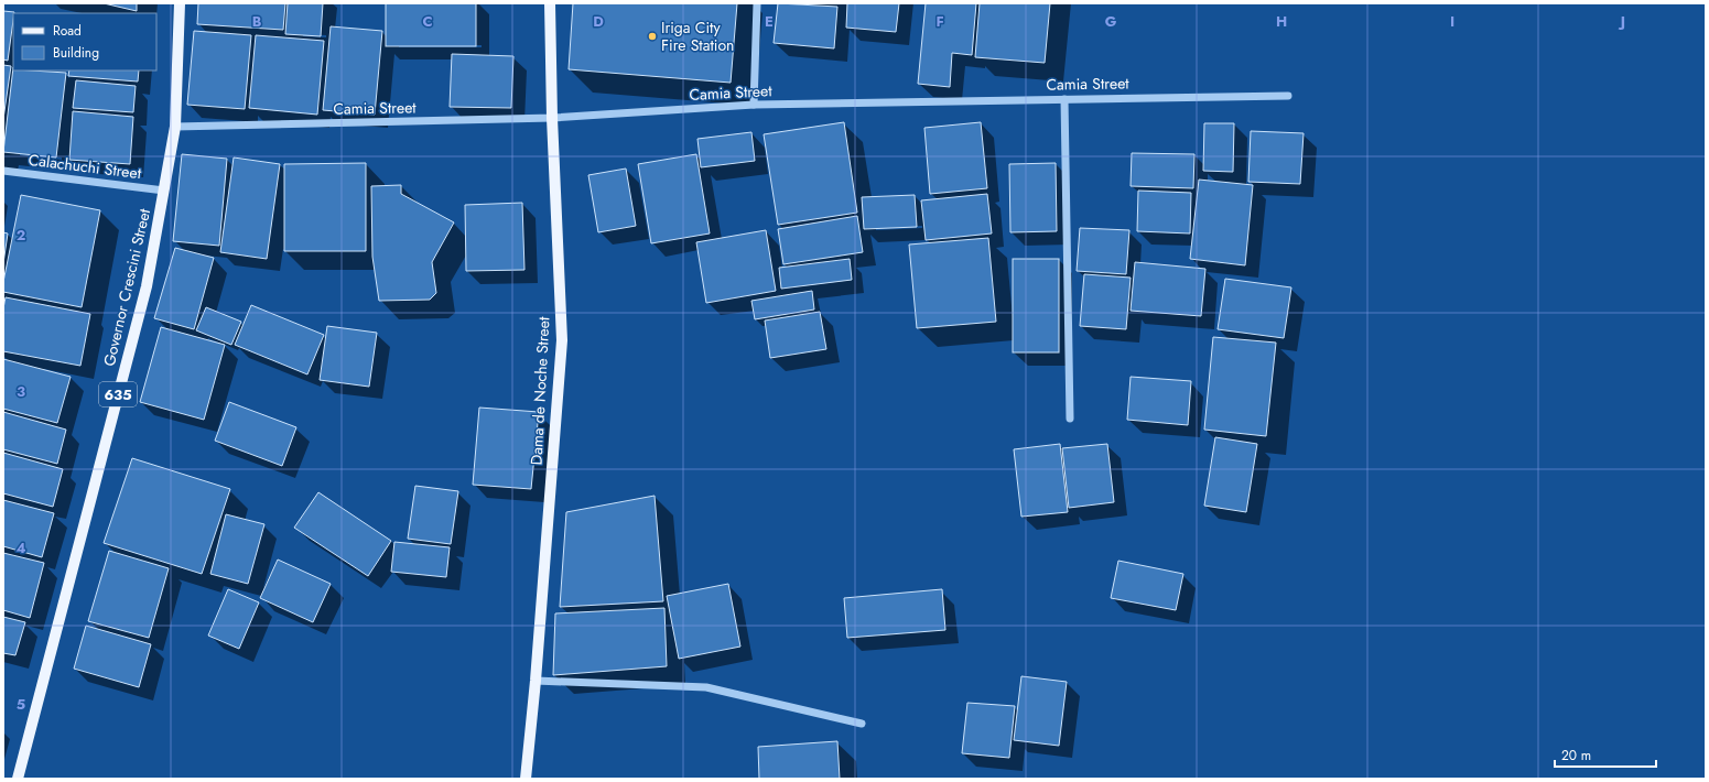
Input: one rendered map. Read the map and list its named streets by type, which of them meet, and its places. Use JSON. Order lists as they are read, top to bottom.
{
  "streets": {
    "main road": ["Governor Crescini Street", "Dama de Noche Street", "635"],
    "street": ["Camia Street", "Calachuchi Street"]
  },
  "crossings": [
    ["Camia Street", "Governor Crescini Street"],
    ["Camia Street", "Dama de Noche Street"],
    ["Calachuchi Street", "Governor Crescini Street"]
  ],
  "places": ["Iriga City Fire Station"],
  "legend": ["Road", "Building"],
  "scale_bar": "20 m",
  "grid": {
    "columns": [
      "B",
      "C",
      "D",
      "E",
      "F",
      "G",
      "H",
      "I",
      "J"
    ],
    "rows": [
      "2",
      "3",
      "4",
      "5"
    ]
  }
}
